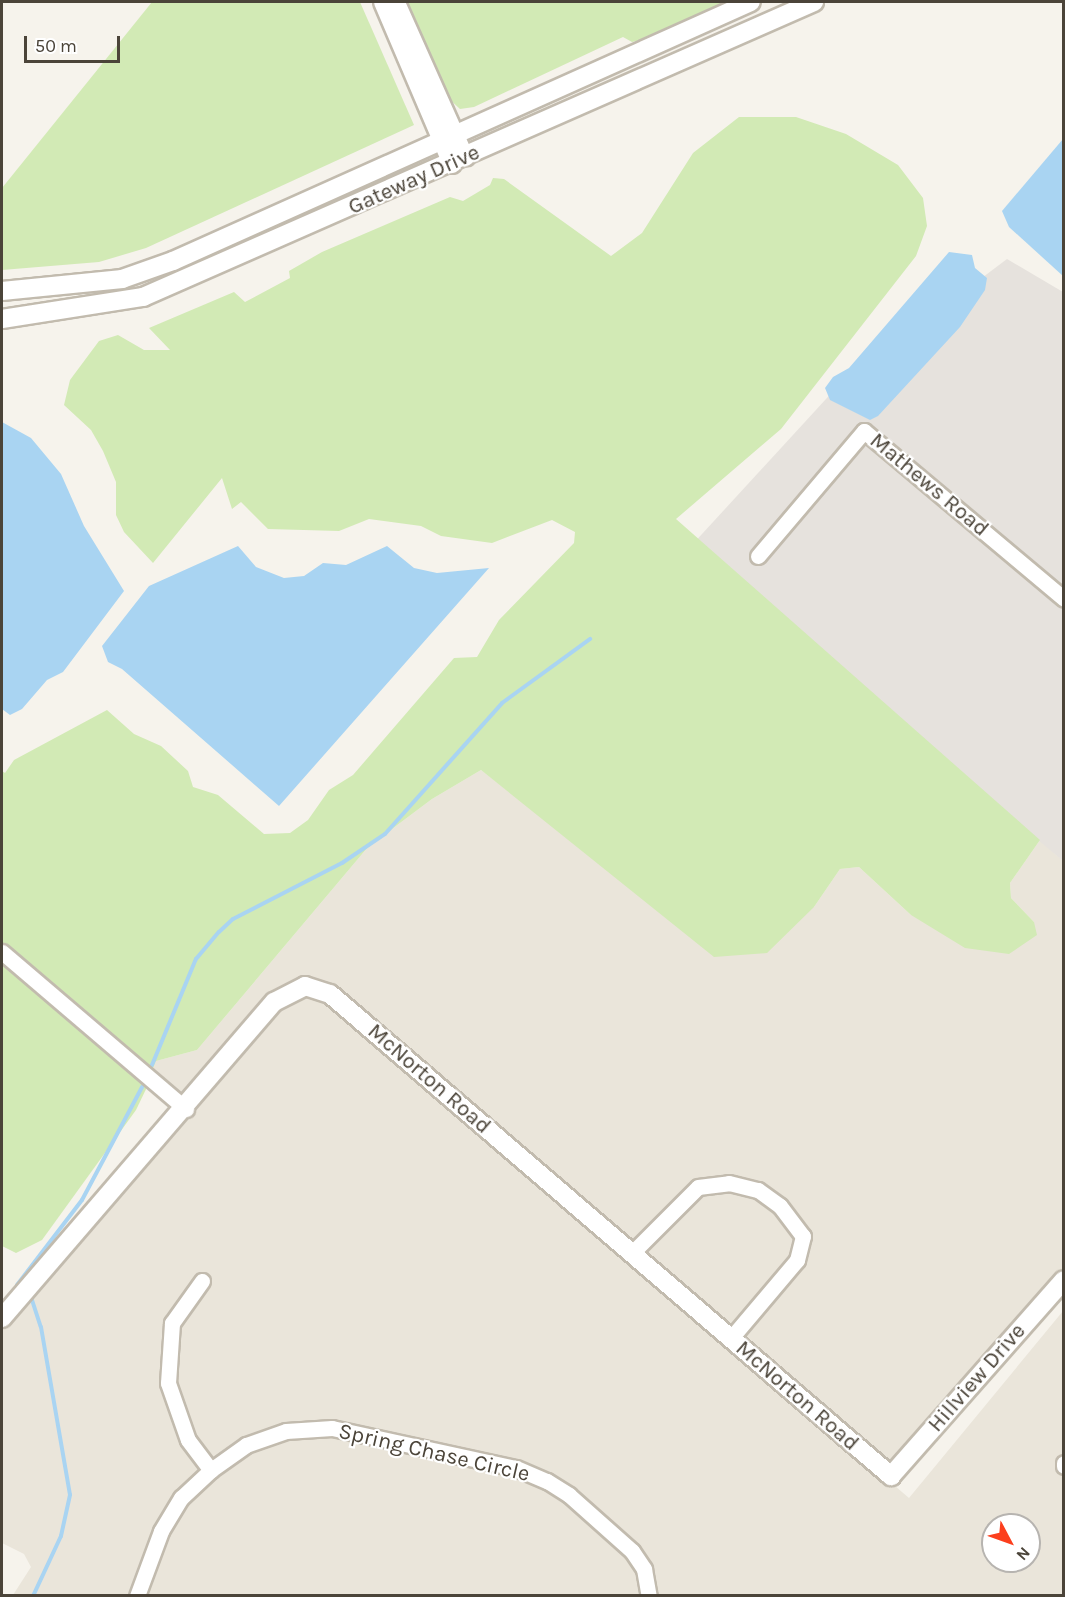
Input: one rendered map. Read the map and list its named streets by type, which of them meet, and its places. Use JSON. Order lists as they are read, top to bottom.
{
  "streets": {
    "street": [
      "Gateway Drive",
      "Mathews Road",
      "McNorton Road",
      "Hillview Drive",
      "Spring Chase Circle"
    ]
  },
  "crossings": [
    ["McNorton Road", "Hillview Drive"]
  ],
  "scale_bar": "50 m",
  "north": "bottom right"
}
